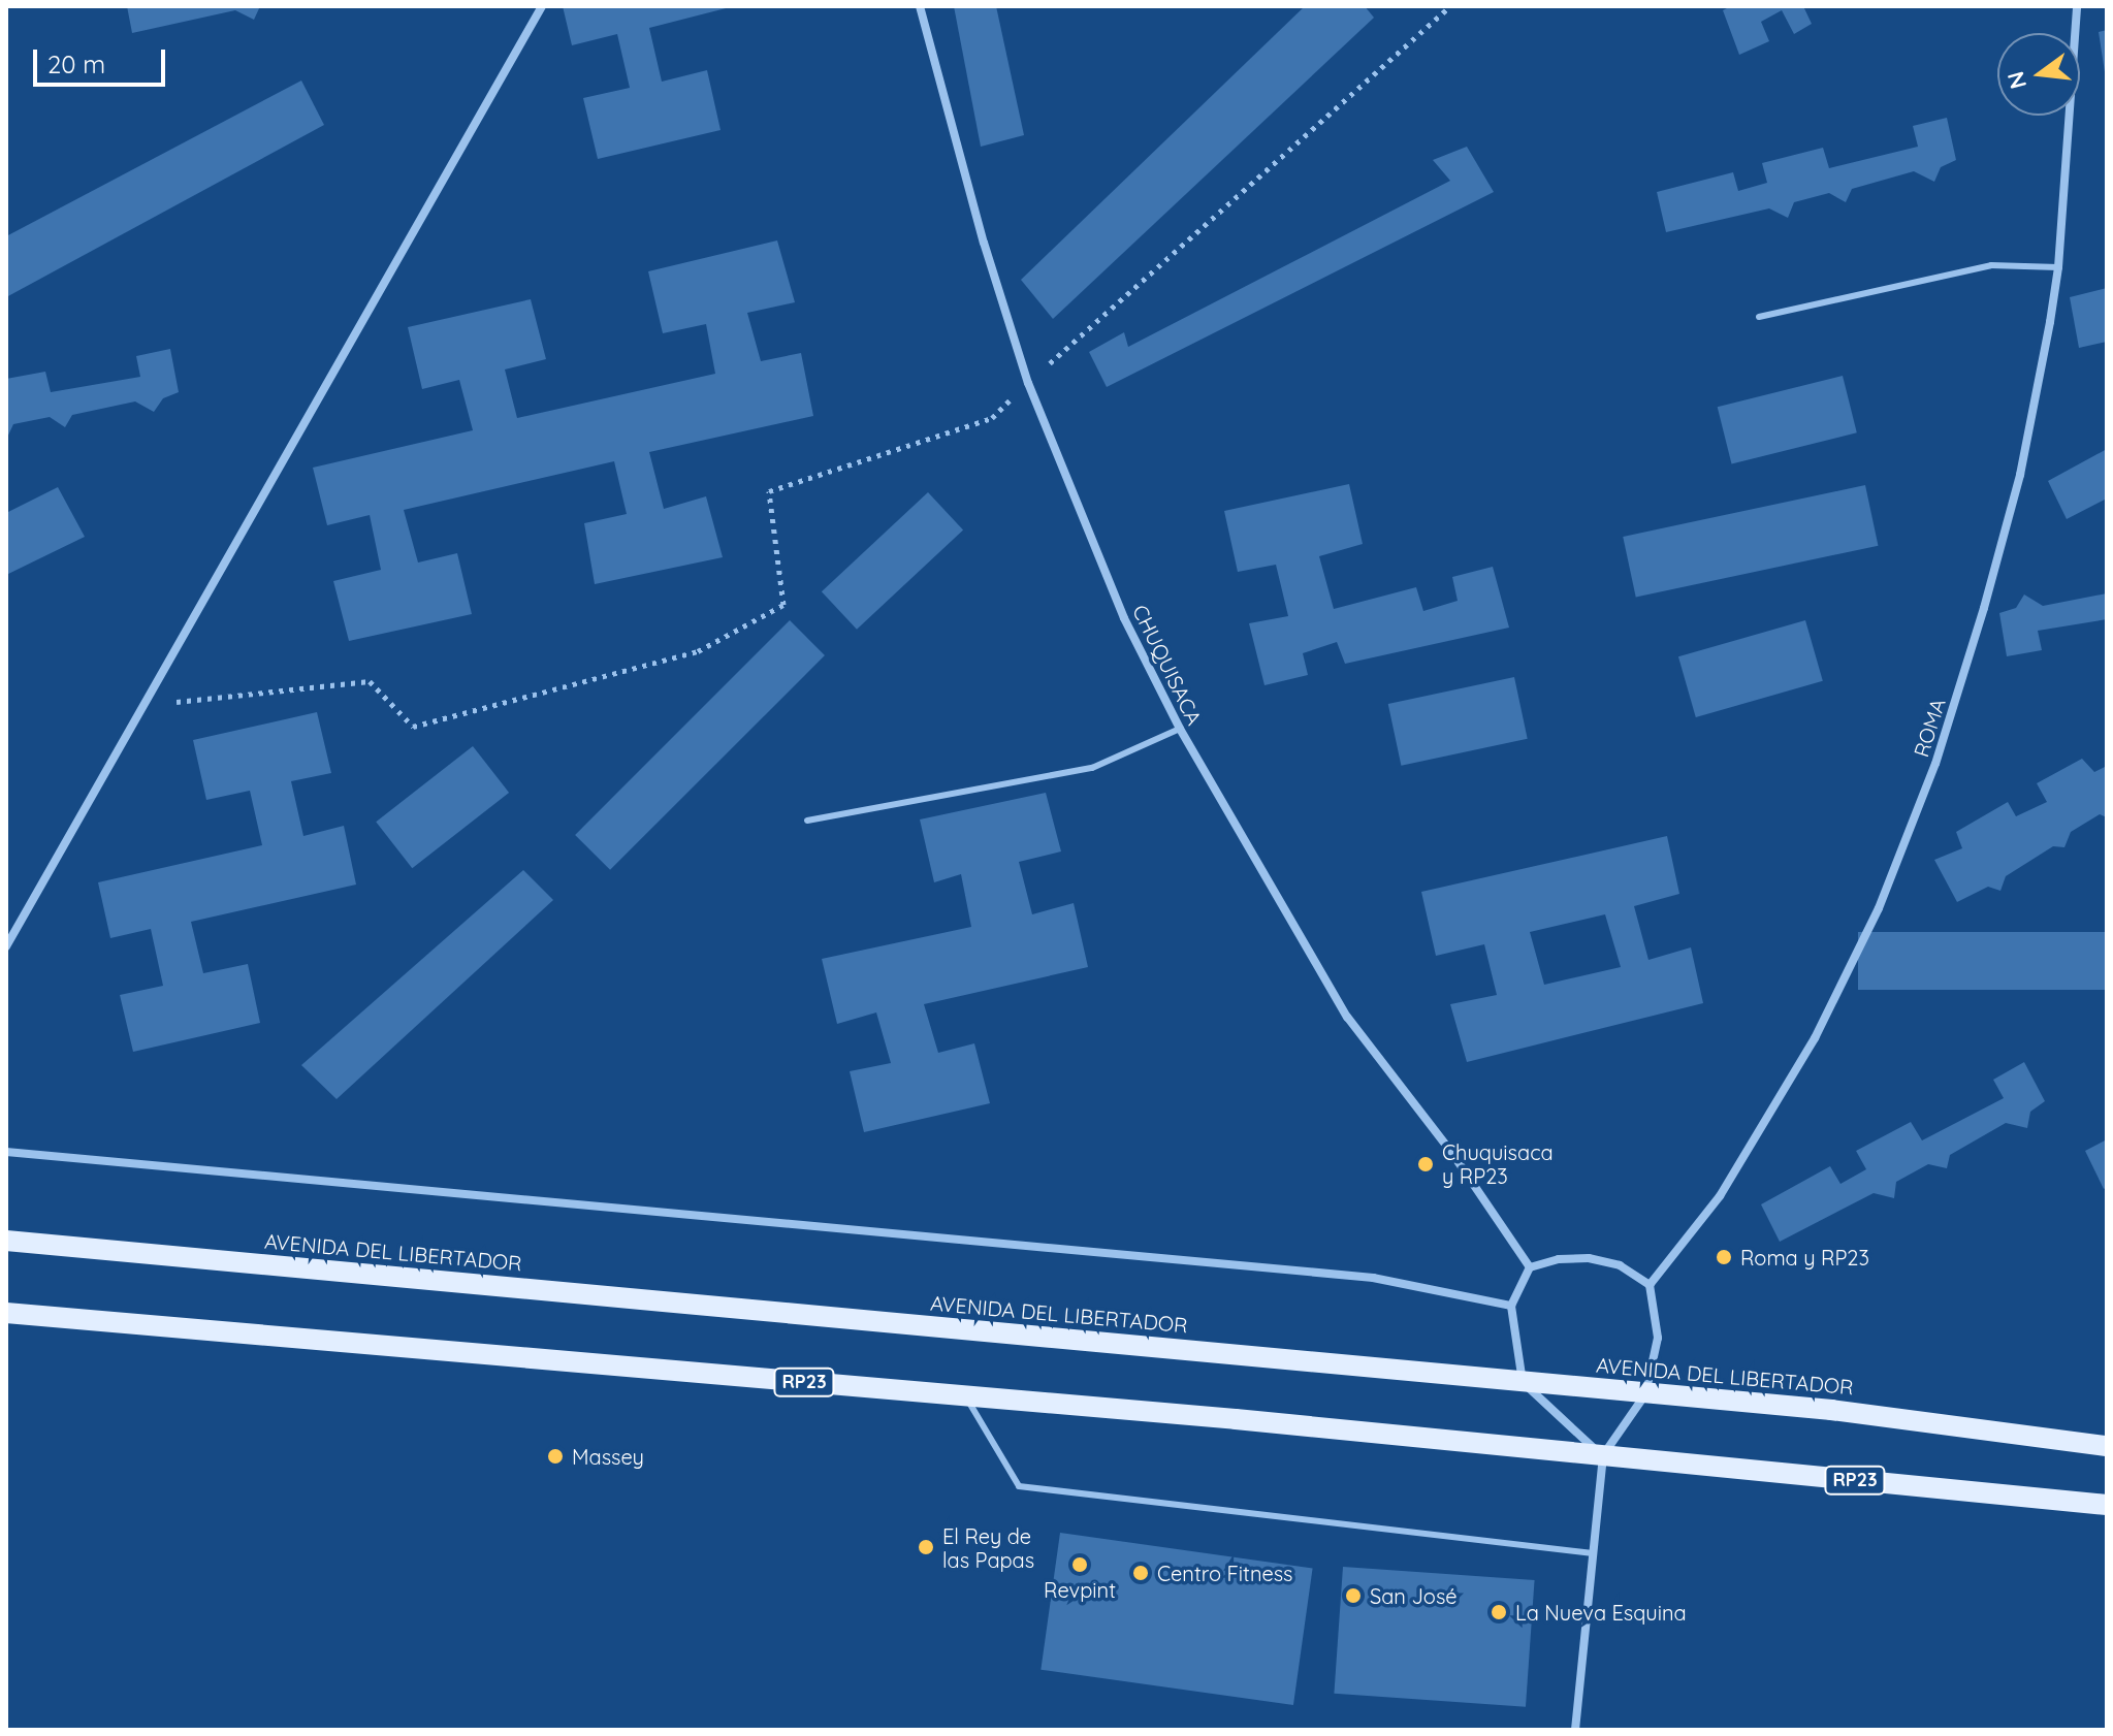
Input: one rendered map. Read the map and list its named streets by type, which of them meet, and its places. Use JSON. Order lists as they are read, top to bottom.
{
  "streets": {
    "main road": ["AVENIDA DEL LIBERTADOR", "RP23"],
    "street": ["CHUQUISACA", "ROMA"]
  },
  "crossings": [
    ["CHUQUISACA", "ROMA"],
    ["CHUQUISACA", "AVENIDA DEL LIBERTADOR"],
    ["ROMA", "AVENIDA DEL LIBERTADOR"]
  ],
  "places": [
    "Chuquisaca y RP23",
    "Roma y RP23",
    "Massey",
    "El Rey de las Papas",
    "Revpint",
    "Centro Fitness",
    "San José",
    "La Nueva Esquina"
  ],
  "scale_bar": "20 m",
  "north": "left"
}
